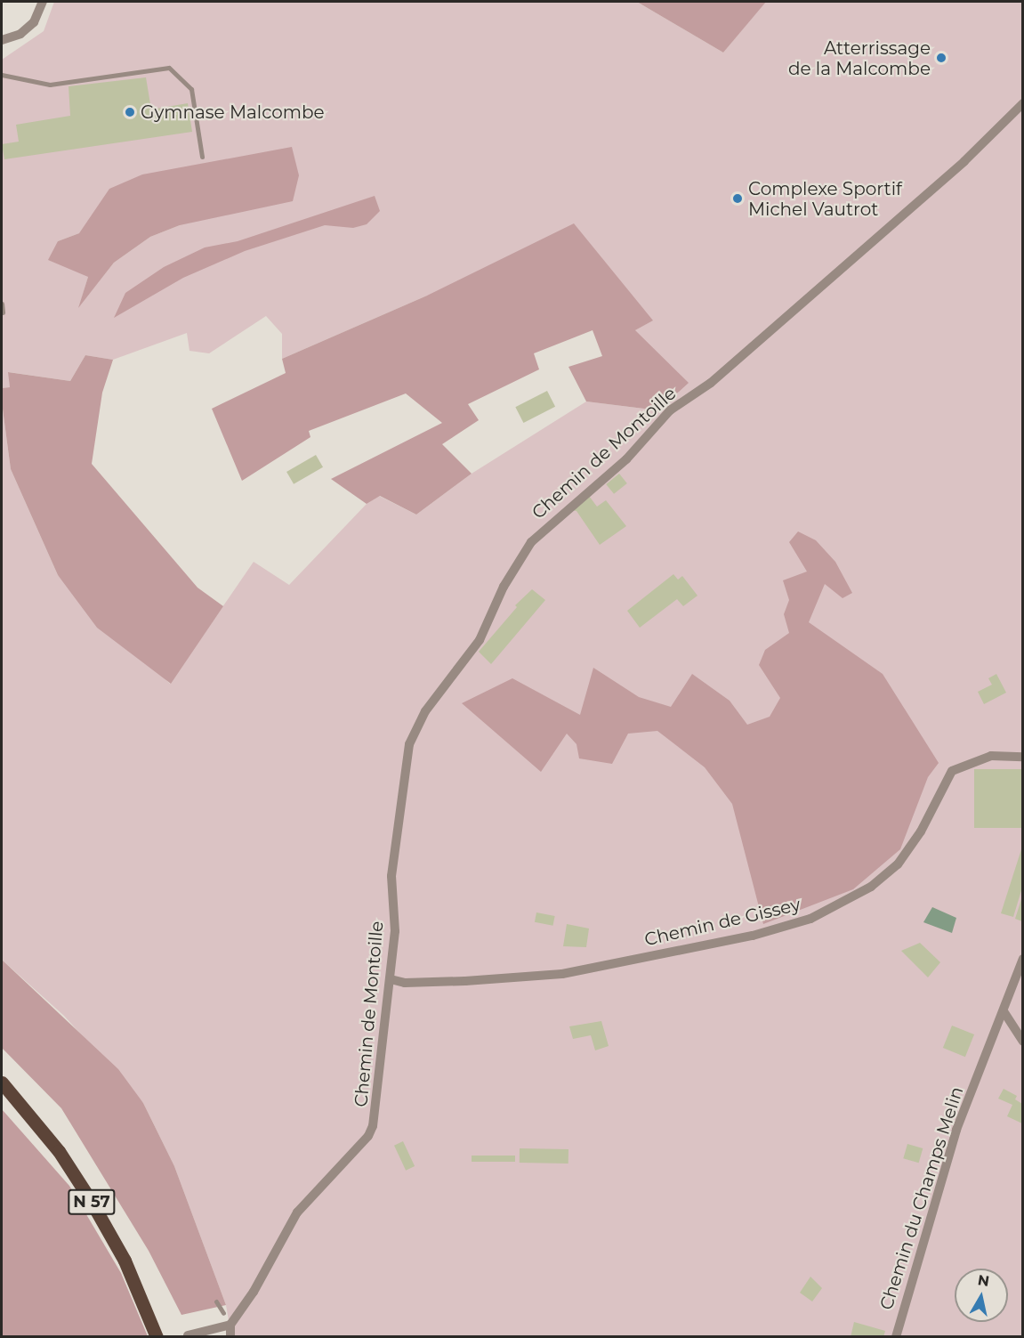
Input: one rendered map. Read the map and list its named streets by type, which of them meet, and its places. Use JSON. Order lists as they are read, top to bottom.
{
  "streets": {
    "main road": ["N 57"],
    "street": ["Chemin de Montoille", "Chemin de Gissey", "Chemin du Champs Melin"]
  },
  "crossings": [
    ["Chemin de Montoille", "Chemin de Gissey"]
  ],
  "places": ["Atterrissage de la Malcombe", "Gymnase Malcombe", "Complexe Sportif Michel Vautrot"],
  "north": "top"
}
